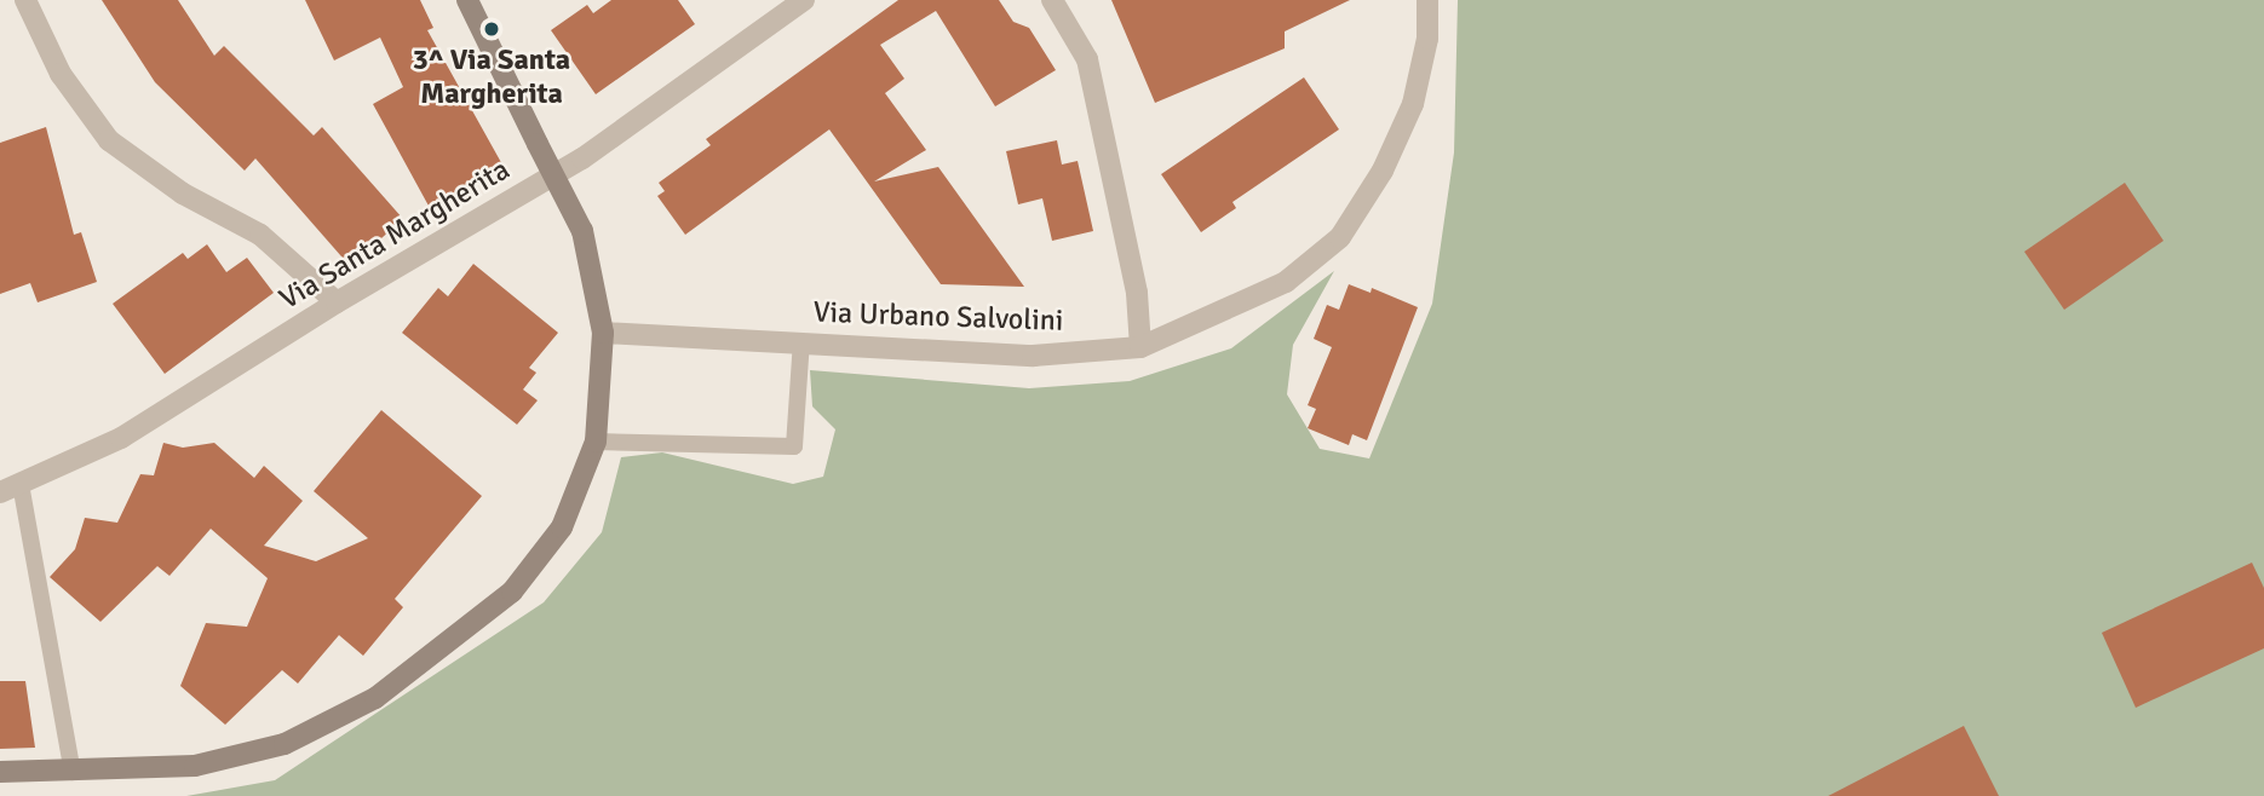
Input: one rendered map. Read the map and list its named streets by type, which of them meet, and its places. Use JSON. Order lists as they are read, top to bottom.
{
  "streets": {
    "street": ["Via Santa Margherita", "Via Urbano Salvolini"]
  },
  "places": ["3^ Via Santa Margherita"]
}
